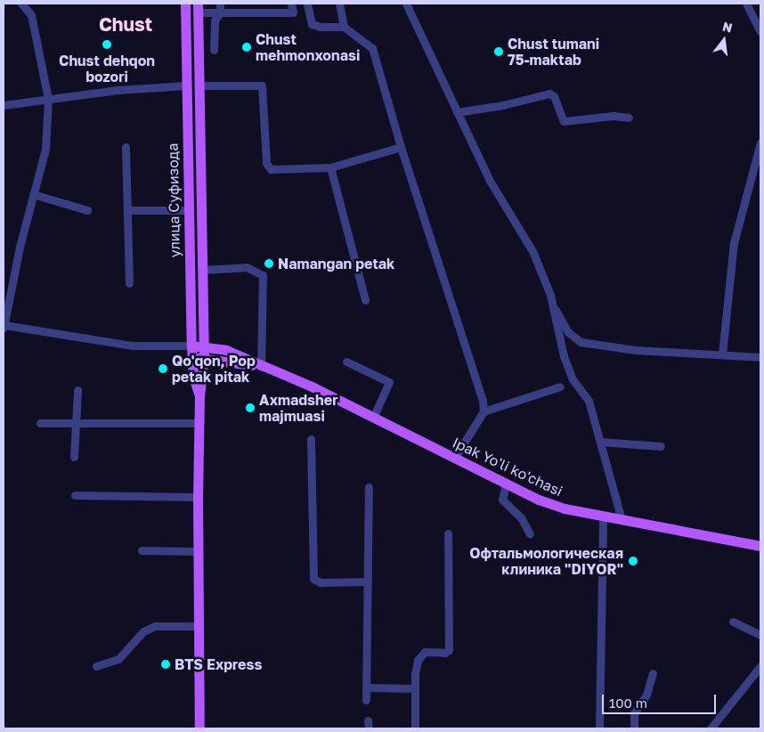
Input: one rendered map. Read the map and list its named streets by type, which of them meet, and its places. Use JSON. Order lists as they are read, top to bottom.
{
  "streets": {
    "main road": ["улица Суфизода", "Ipak Yo'li ko'chasi"]
  },
  "crossings": [
    ["улица Суфизода", "Ipak Yo'li ko'chasi"]
  ],
  "districts": ["Chust"],
  "places": [
    "Chust dehqon bozori",
    "Chust mehmonxonasi",
    "Chust tumani 75-maktab",
    "Namangan petak",
    "Qo'qon, Pop petak pitak",
    "Axmadsher majmuasi",
    "Офтальмологическая клиника \"DIYOR\"",
    "BTS Express"
  ],
  "scale_bar": "100 m",
  "north": "top"
}
